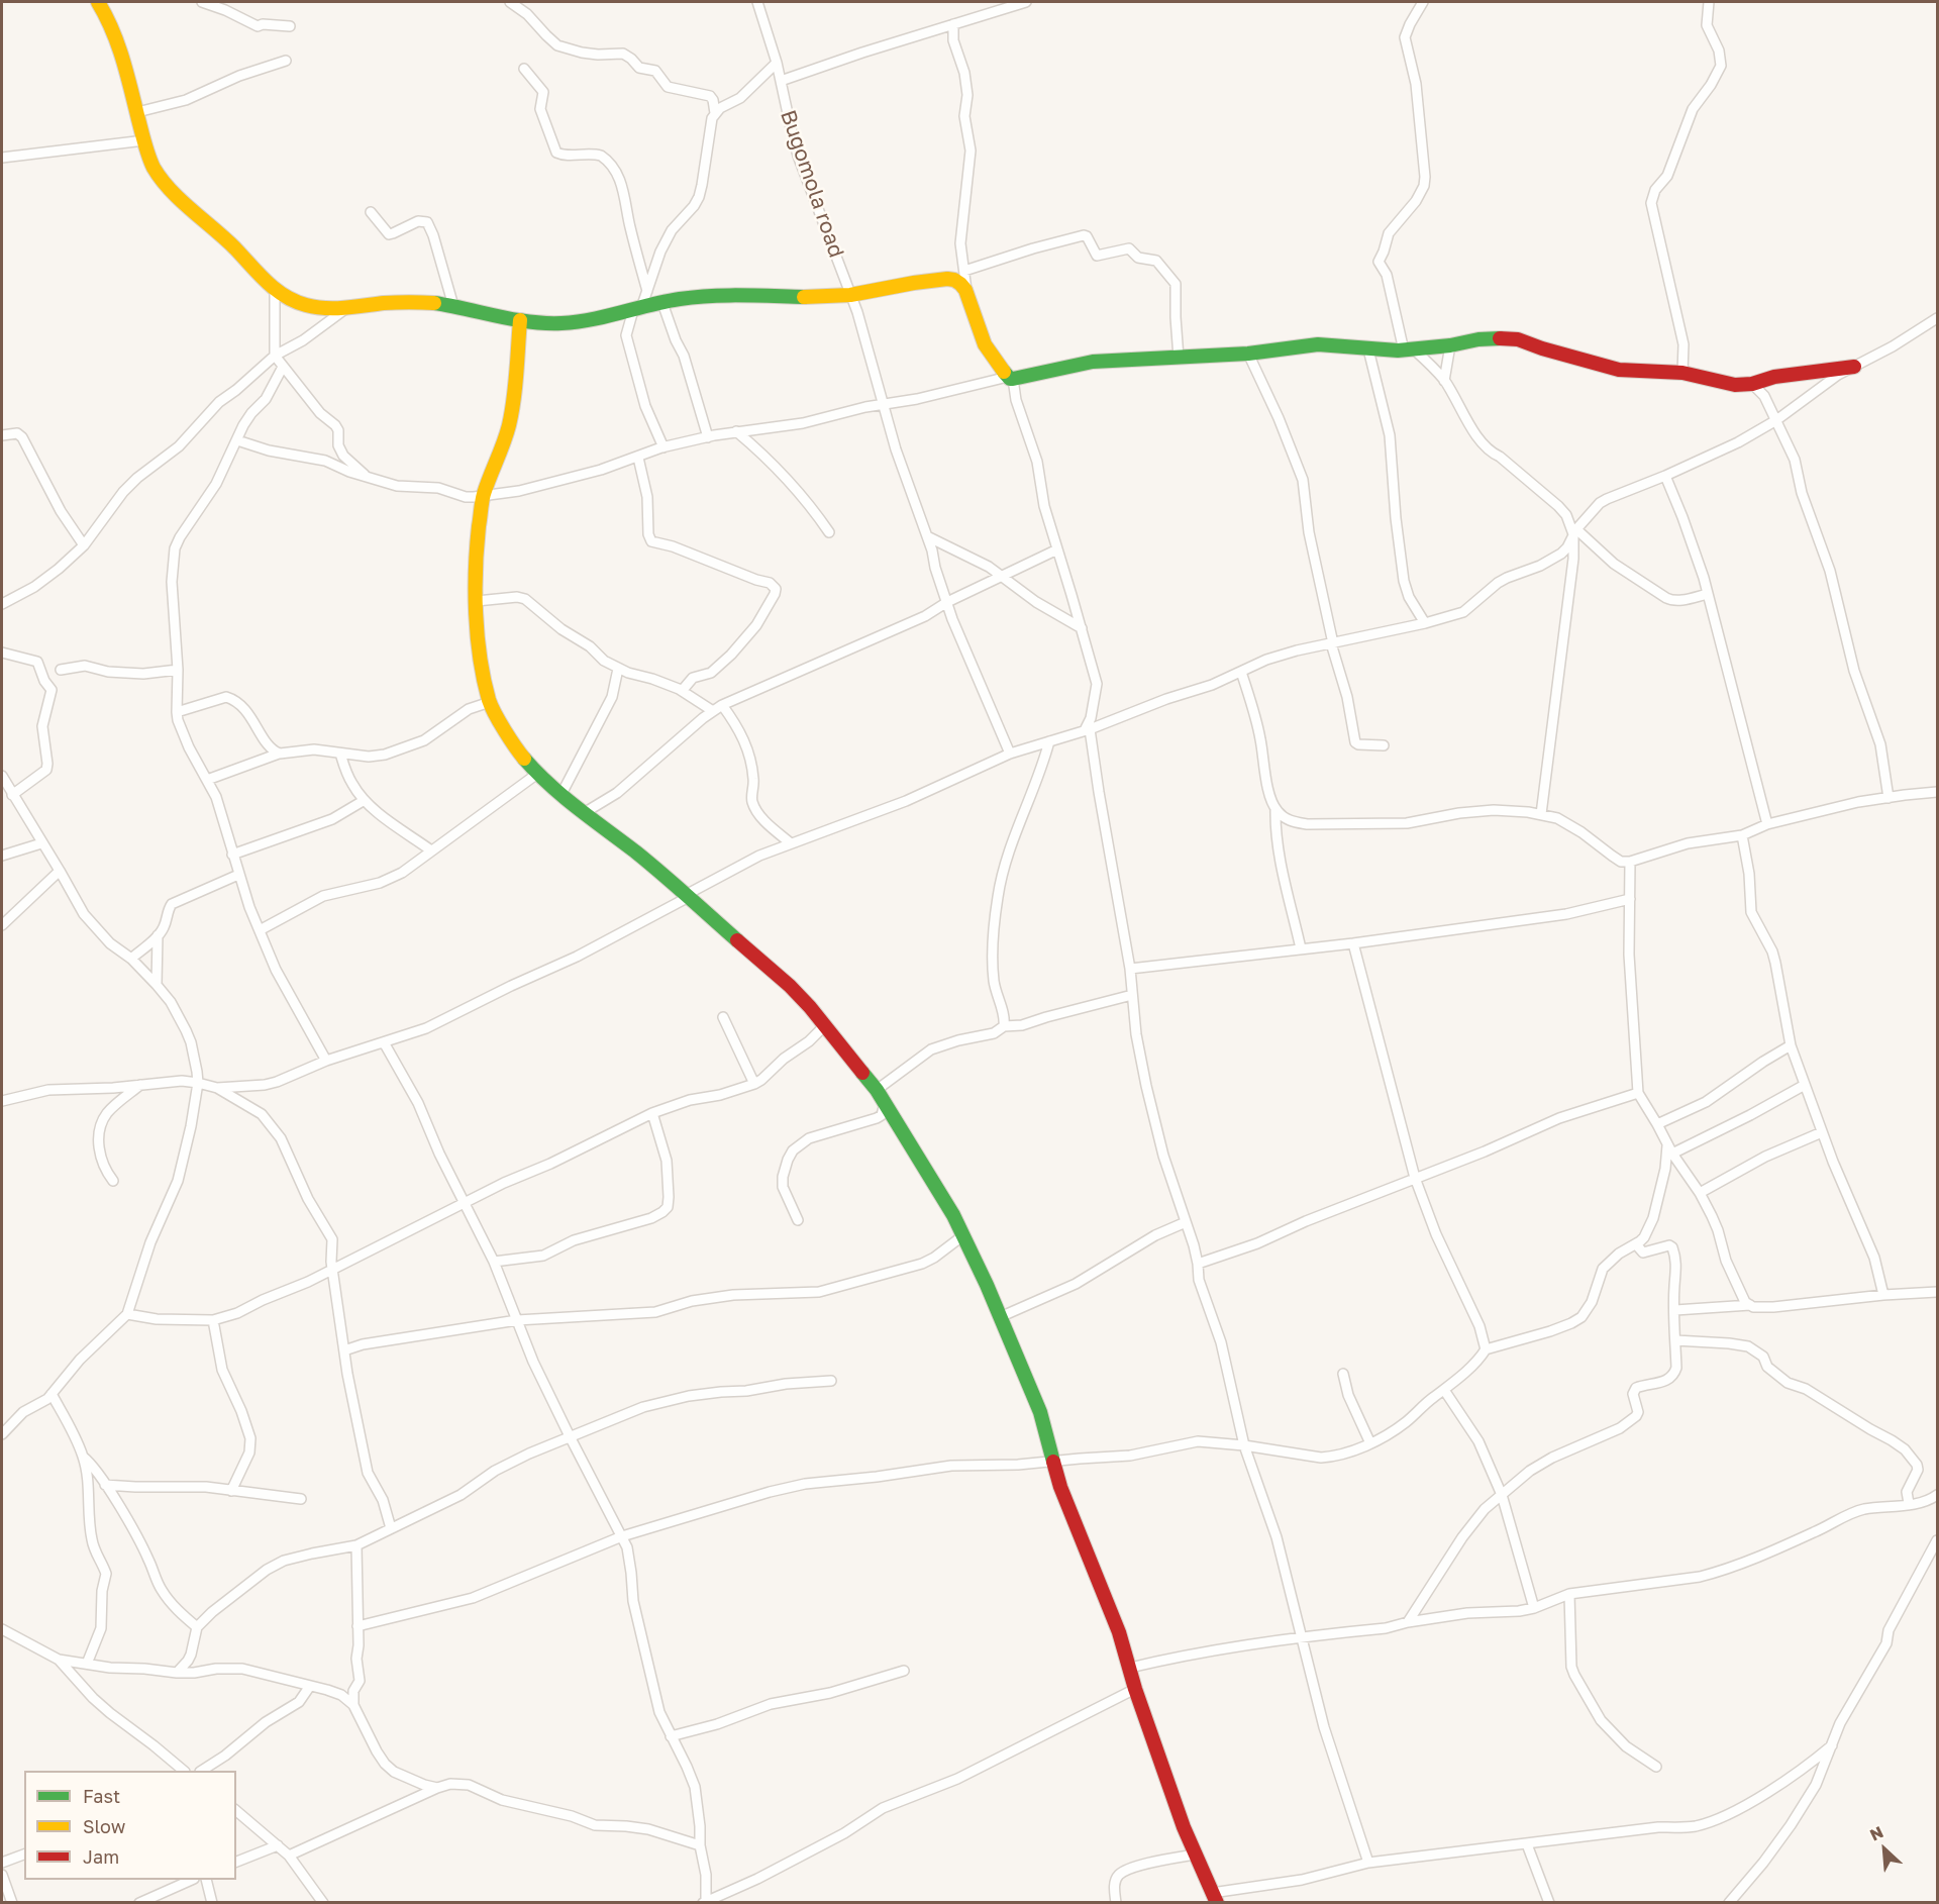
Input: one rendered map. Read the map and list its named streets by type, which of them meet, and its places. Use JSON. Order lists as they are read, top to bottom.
{
  "streets": {
    "street": ["Bugomola road"]
  },
  "legend": ["Fast", "Slow", "Jam"],
  "north": "top left"
}
